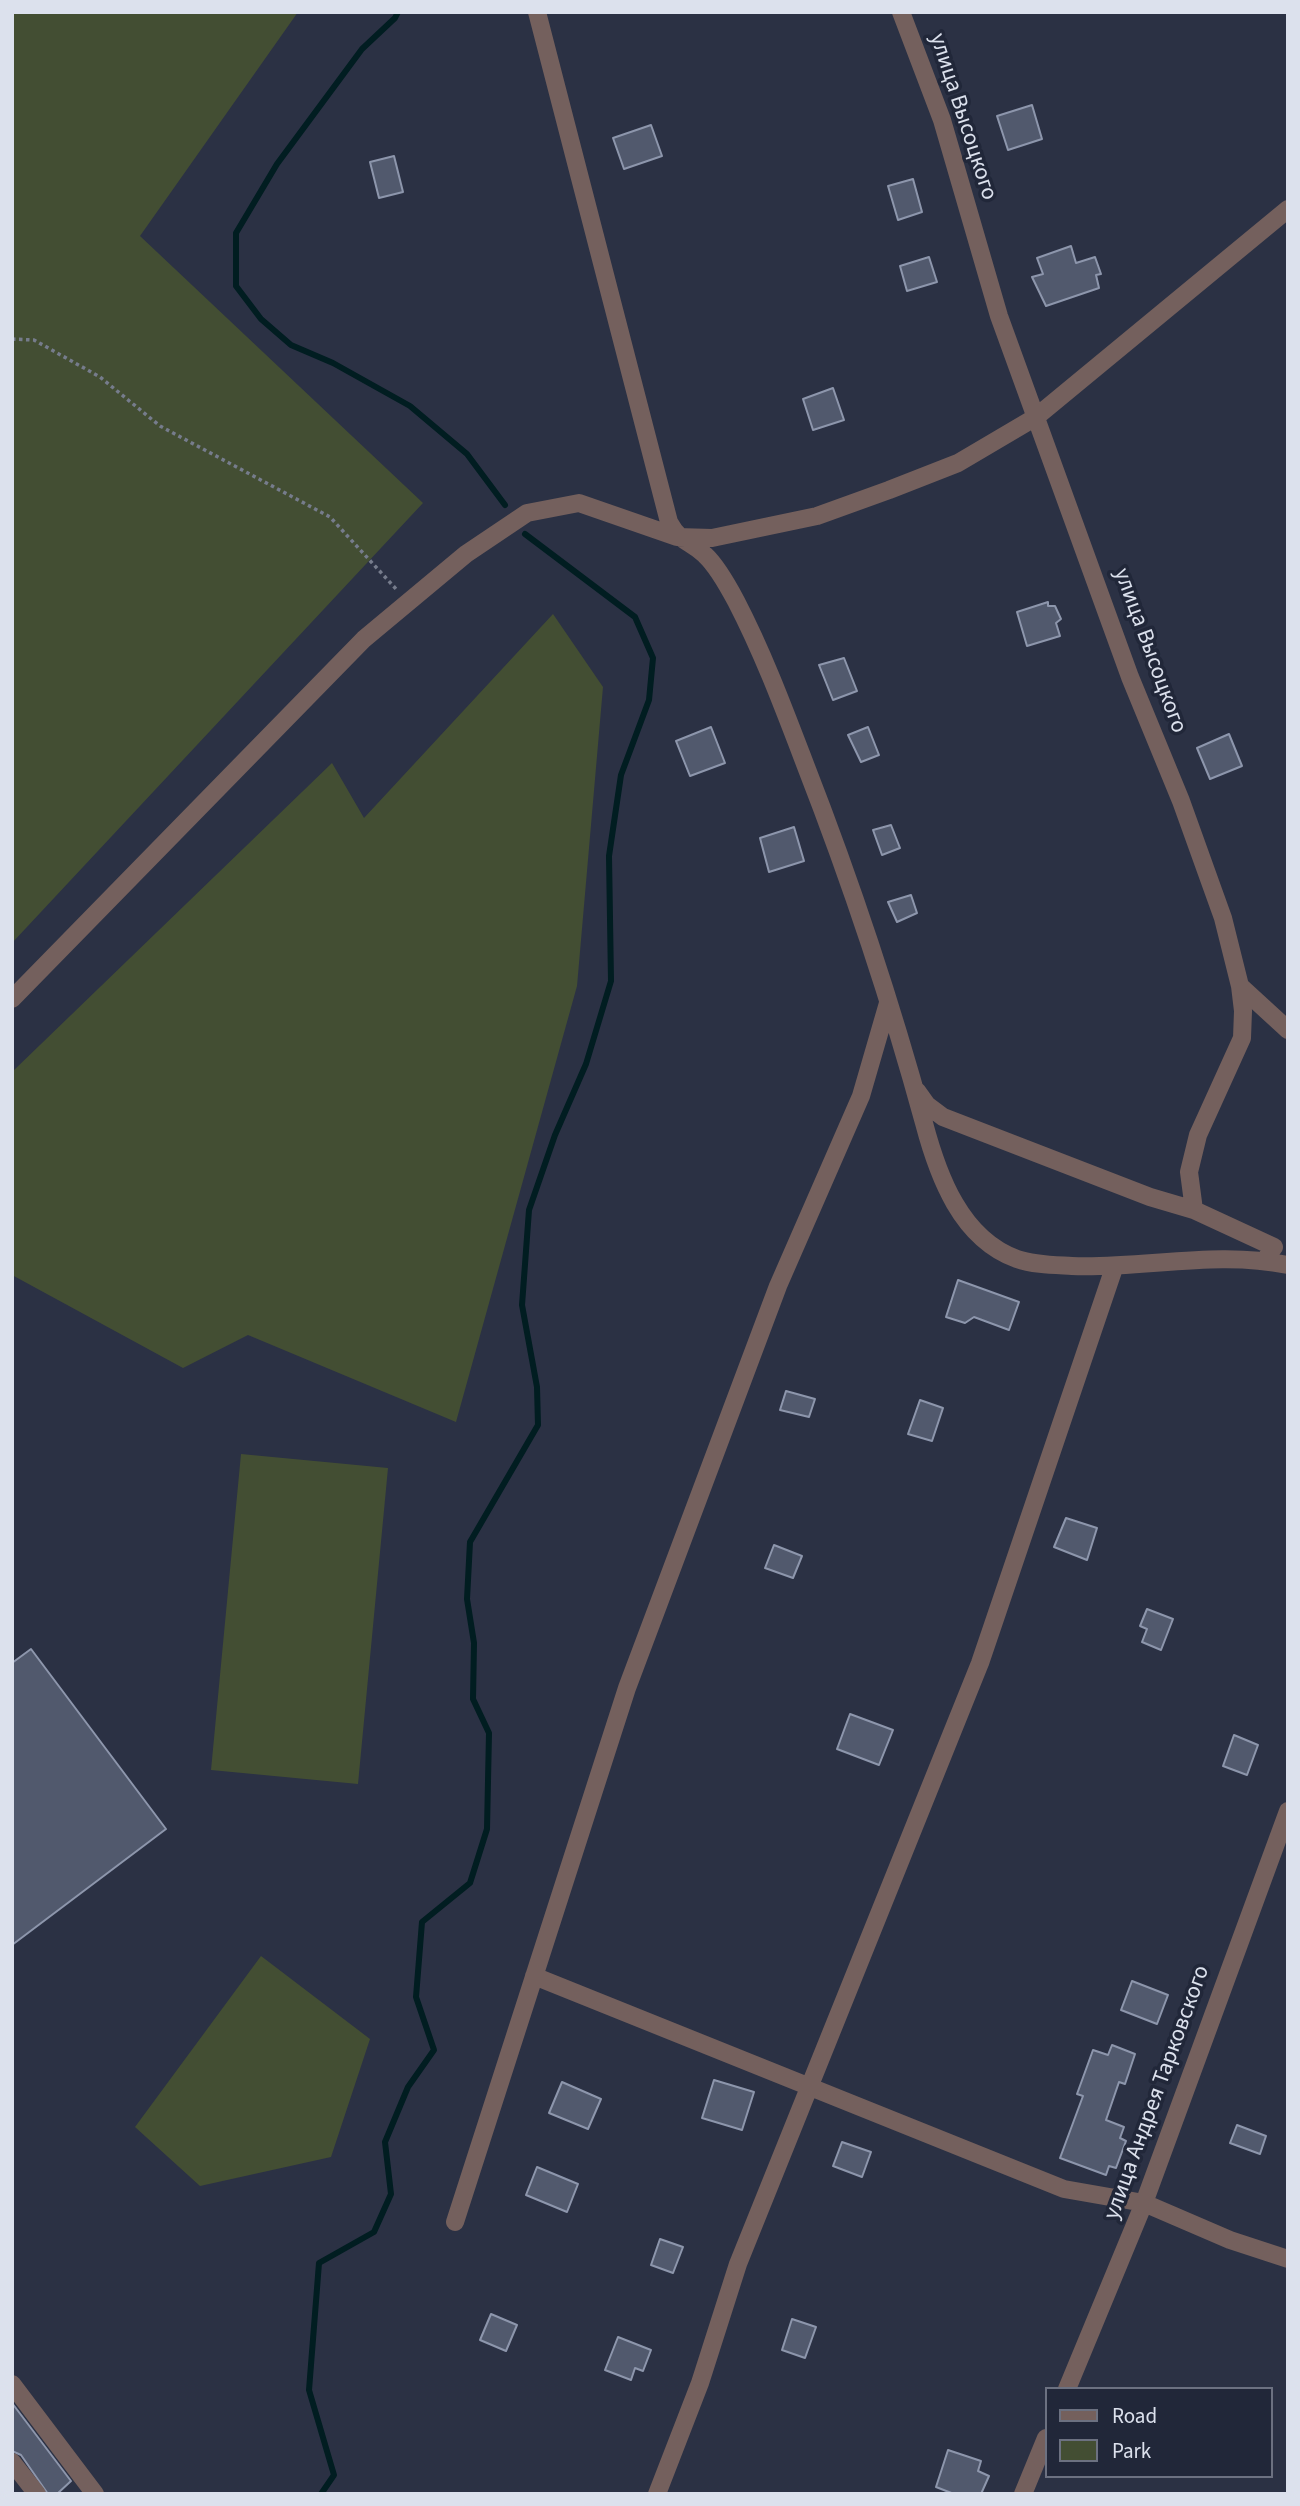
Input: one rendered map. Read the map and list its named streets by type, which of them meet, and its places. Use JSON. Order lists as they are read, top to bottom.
{
  "streets": {
    "street": ["улица Высоцкого", "улица Андрея Тарковского"]
  },
  "legend": ["Road", "Park"]
}
